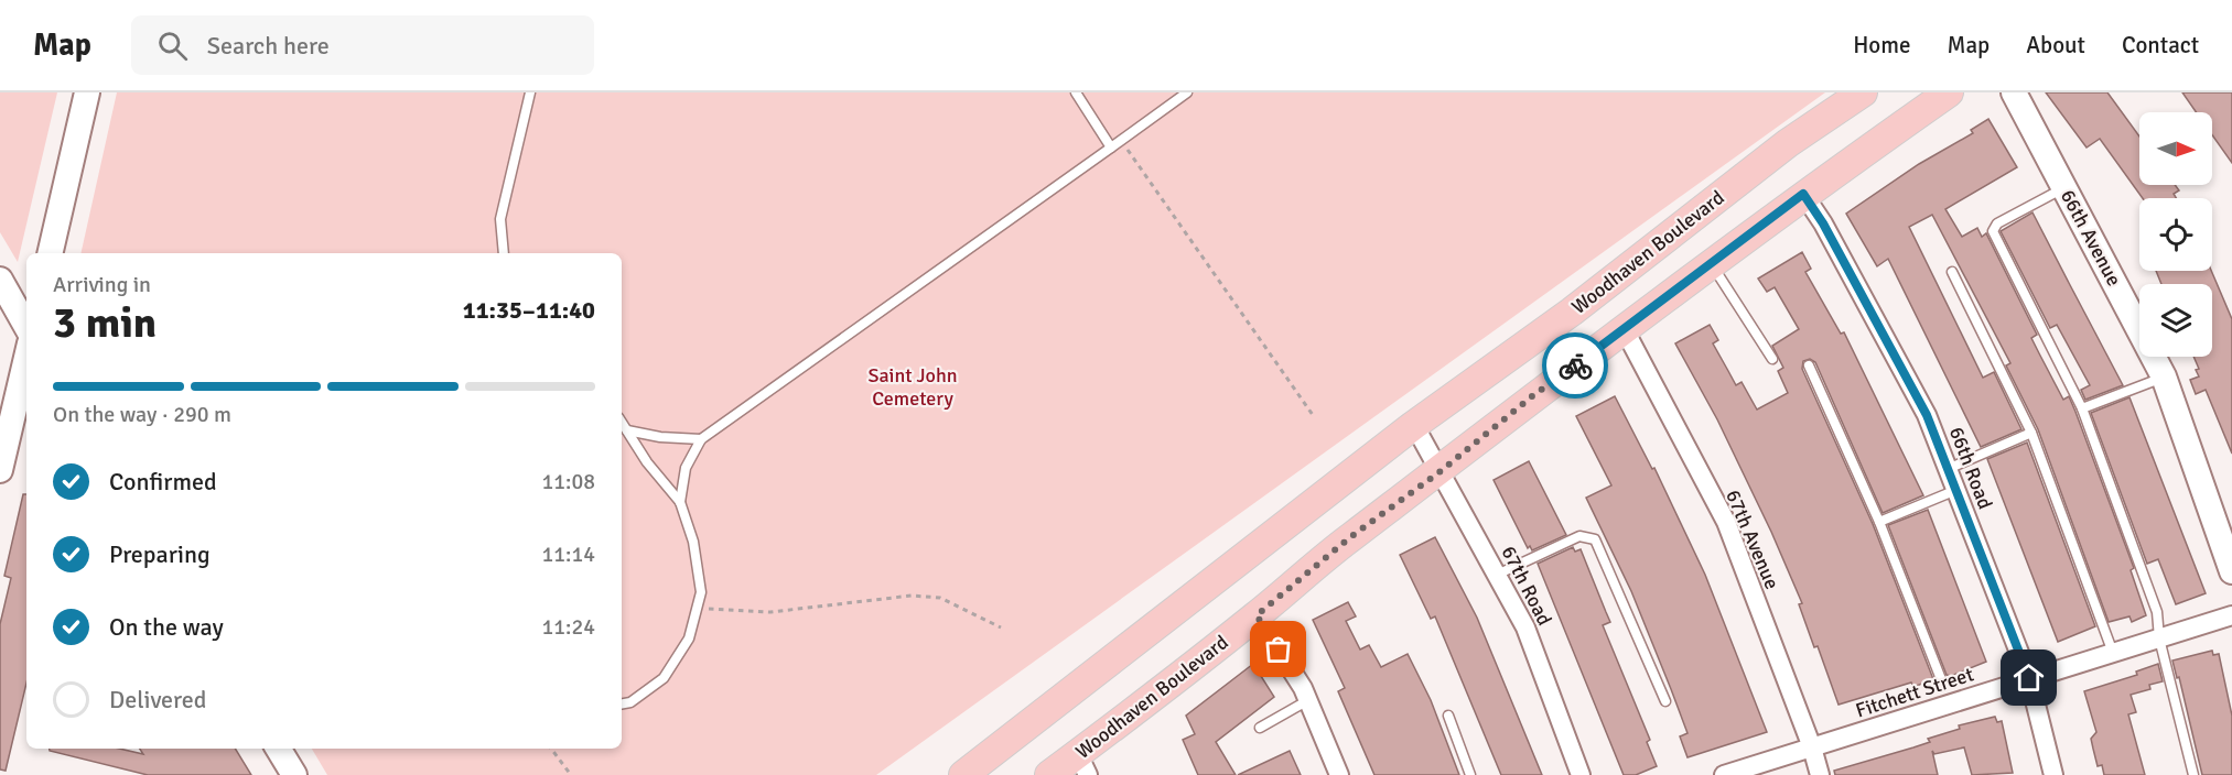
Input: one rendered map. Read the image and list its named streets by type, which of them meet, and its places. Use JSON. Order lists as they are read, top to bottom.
{
  "streets": {
    "main road": ["Woodhaven Boulevard"],
    "street": [
      "66th Avenue",
      "66th Road",
      "67th Avenue",
      "67th Road",
      "Fitchett Street"
    ]
  },
  "crossings": [
    ["Woodhaven Boulevard", "66th Road"],
    ["Woodhaven Boulevard", "67th Avenue"],
    ["Woodhaven Boulevard", "67th Road"],
    ["66th Road", "Fitchett Street"],
    ["67th Avenue", "Fitchett Street"]
  ],
  "parks": ["Saint John Cemetery"],
  "north": "right",
  "page": {
    "header": "Map",
    "search": "Search here",
    "nav": [
      "Home",
      "Map",
      "About",
      "Contact"
    ],
    "heading": ["3 min", "Arriving in", "11:35–11:40"],
    "bar": "On the way · 290 m",
    "list": [
      ["Confirmed", "11:08"],
      ["Preparing", "11:14"],
      ["On the way", "11:24"],
      "Delivered"
    ]
  }
}
